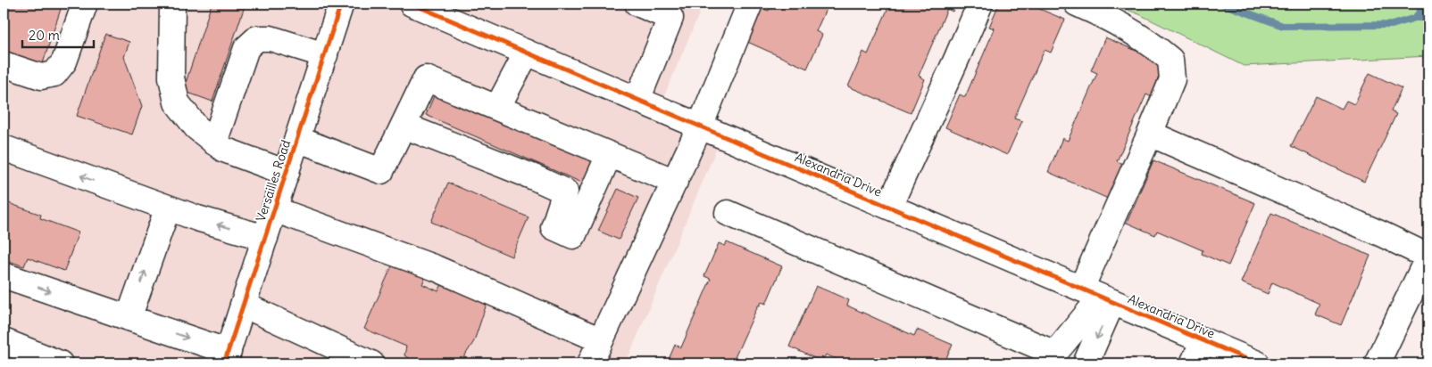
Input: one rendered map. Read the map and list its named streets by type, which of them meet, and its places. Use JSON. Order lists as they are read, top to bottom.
{
  "streets": {
    "main road": ["Alexandria Drive", "Versailles Road"]
  },
  "scale_bar": "20 m"
}
